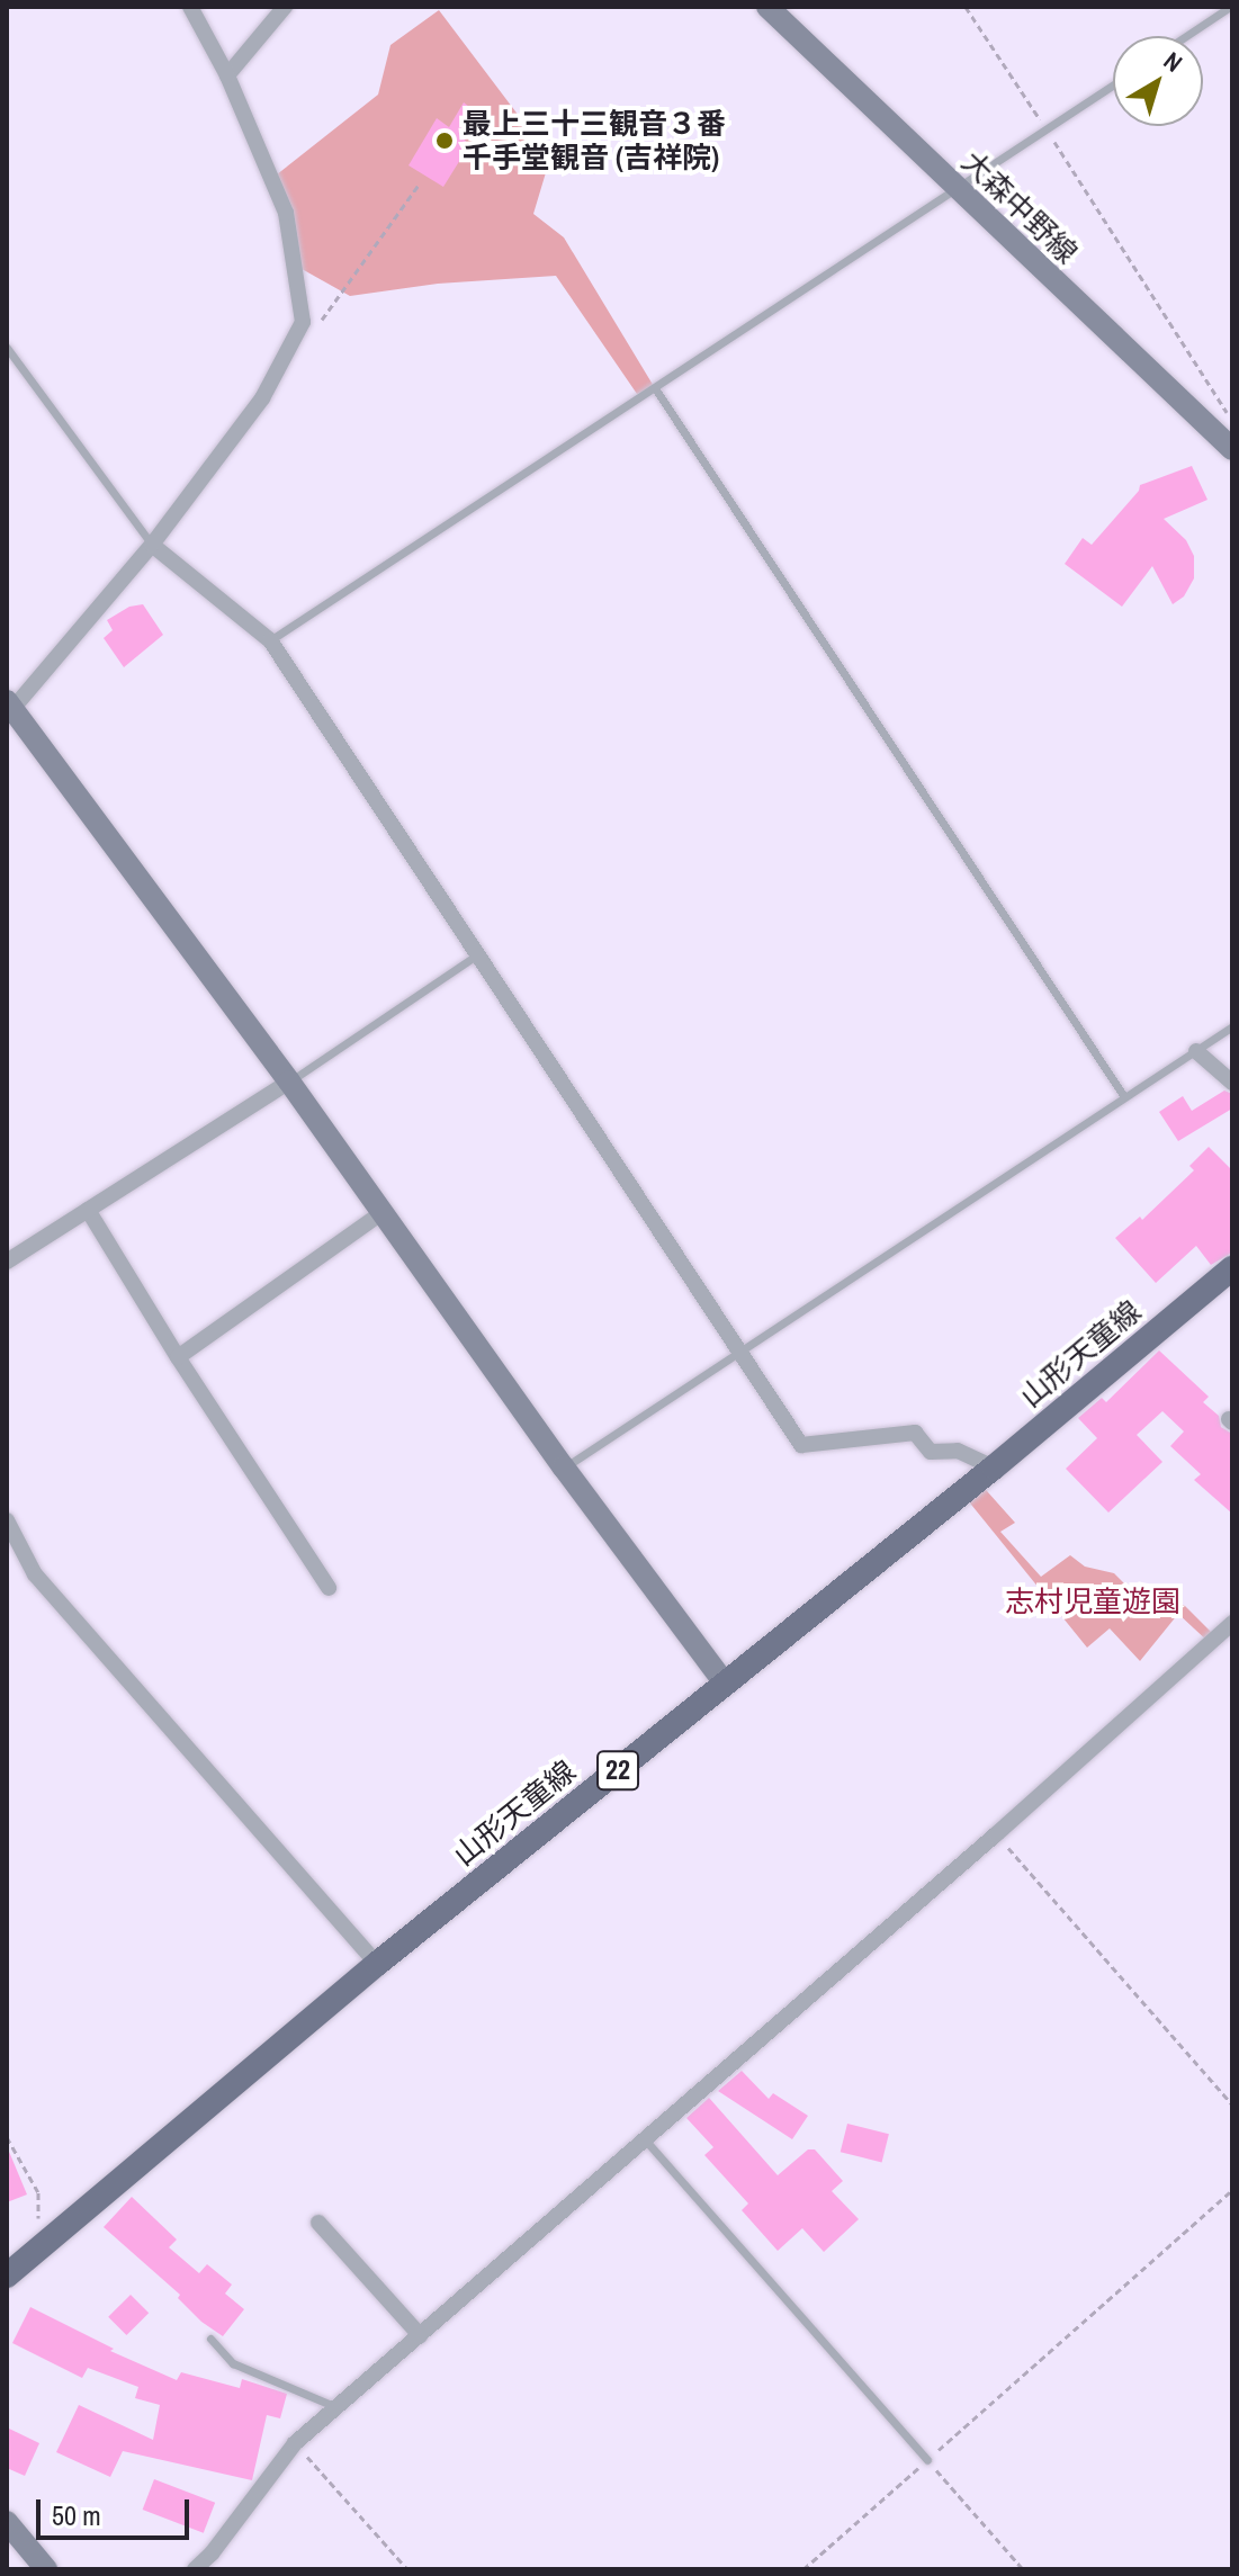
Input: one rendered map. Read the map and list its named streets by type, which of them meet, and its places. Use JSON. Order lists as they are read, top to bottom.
{
  "streets": {
    "main road": ["山形天童線", "22"],
    "street": ["大森中野線"]
  },
  "parks": ["志村児童遊園"],
  "places": ["最上三十三観音３番 千手堂観音 (吉祥院)"],
  "scale_bar": "50 m",
  "north": "top right"
}
